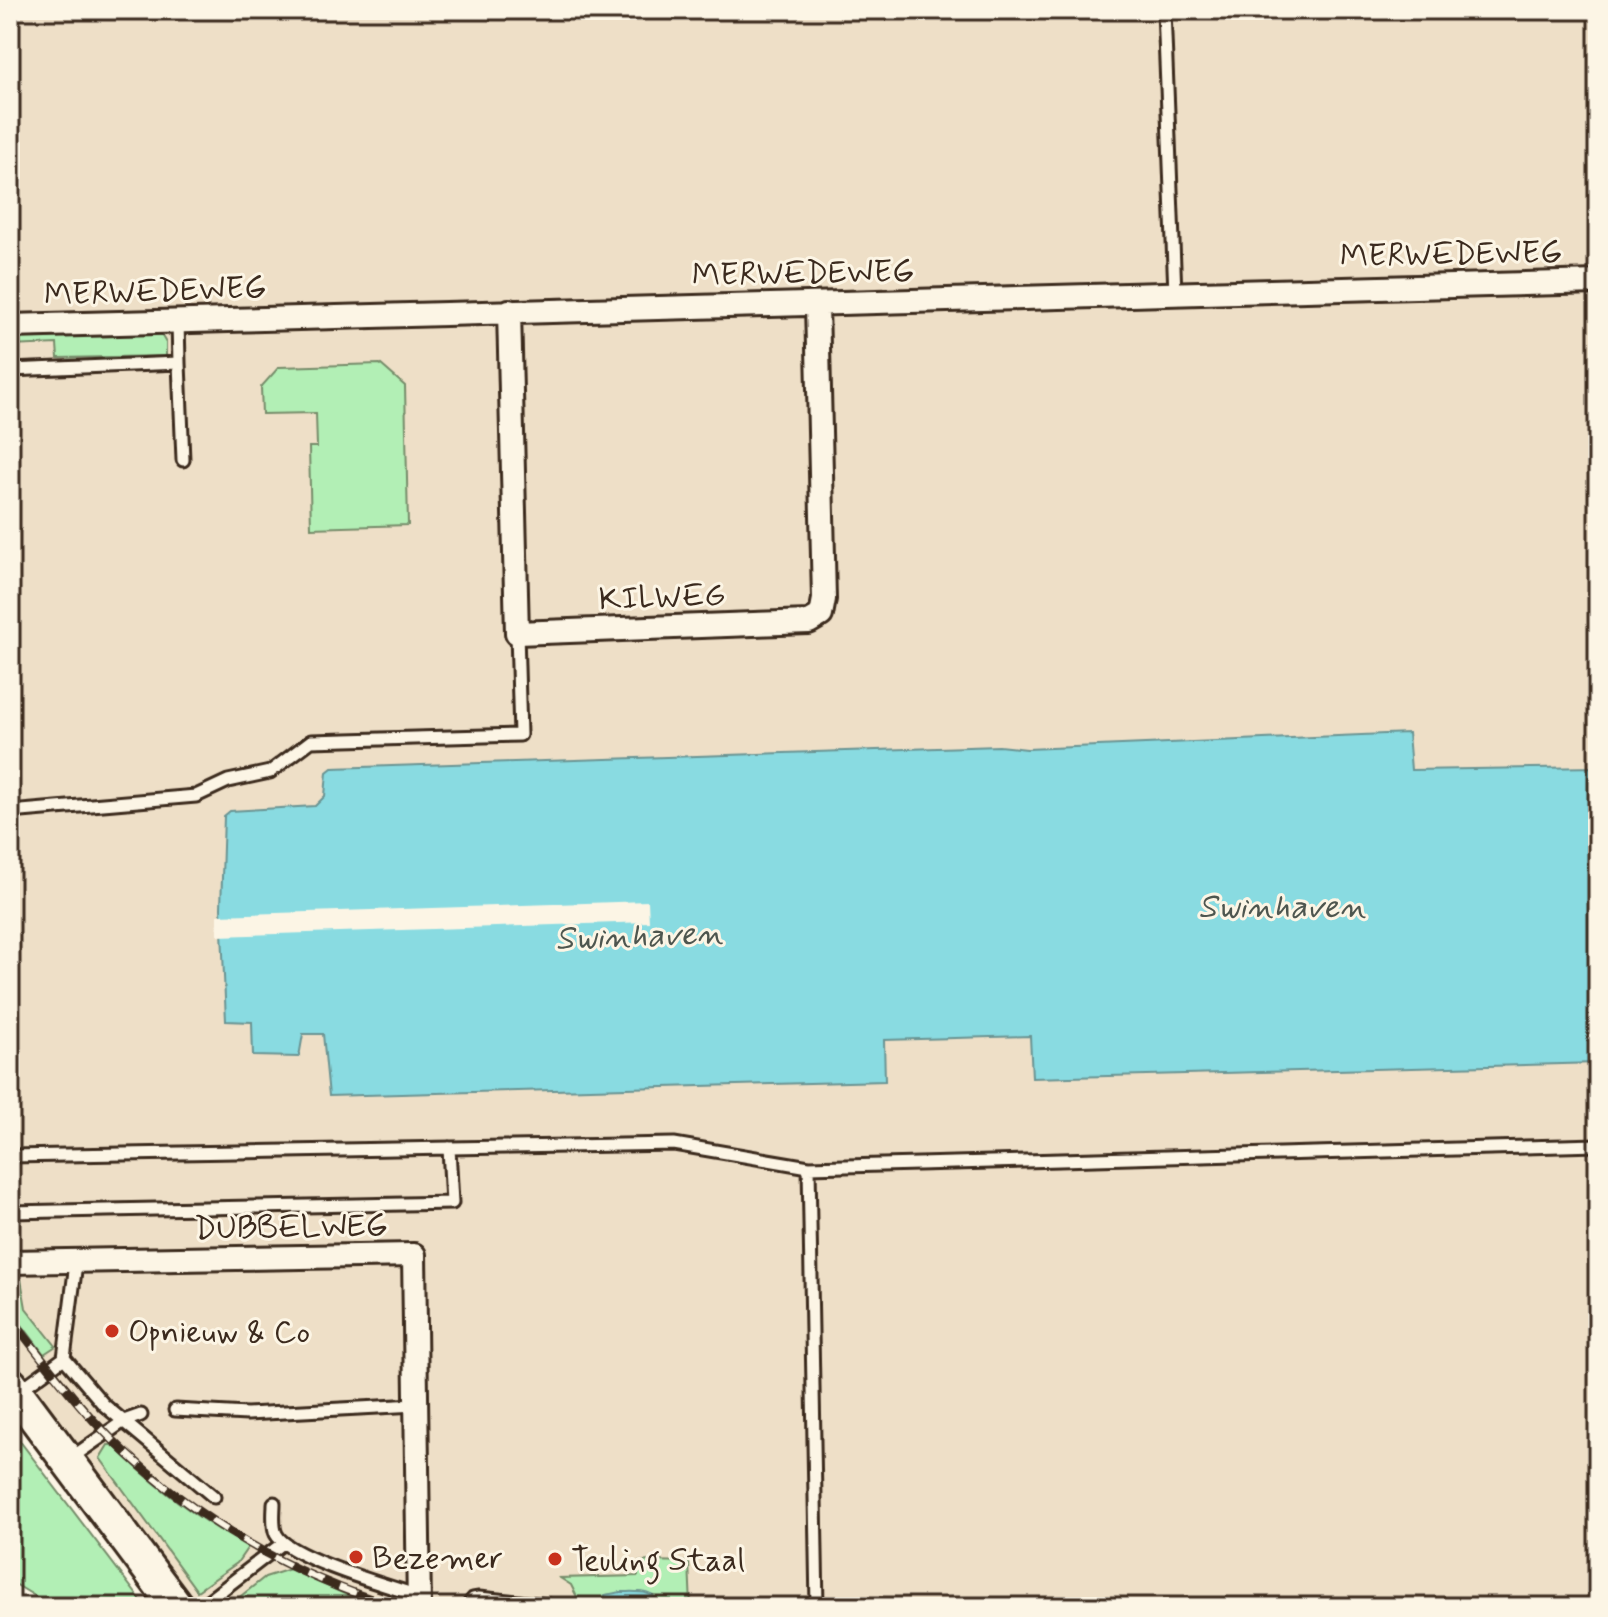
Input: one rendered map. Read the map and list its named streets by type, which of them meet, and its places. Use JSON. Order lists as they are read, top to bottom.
{
  "streets": {
    "street": ["MERWEDEWEG", "KILWEG", "DUBBELWEG"]
  },
  "crossings": [
    ["MERWEDEWEG", "KILWEG"]
  ],
  "water": ["Swinhaven"],
  "places": ["Opnieuw & Co", "Bezemer", "Teuling Staal"]
}
